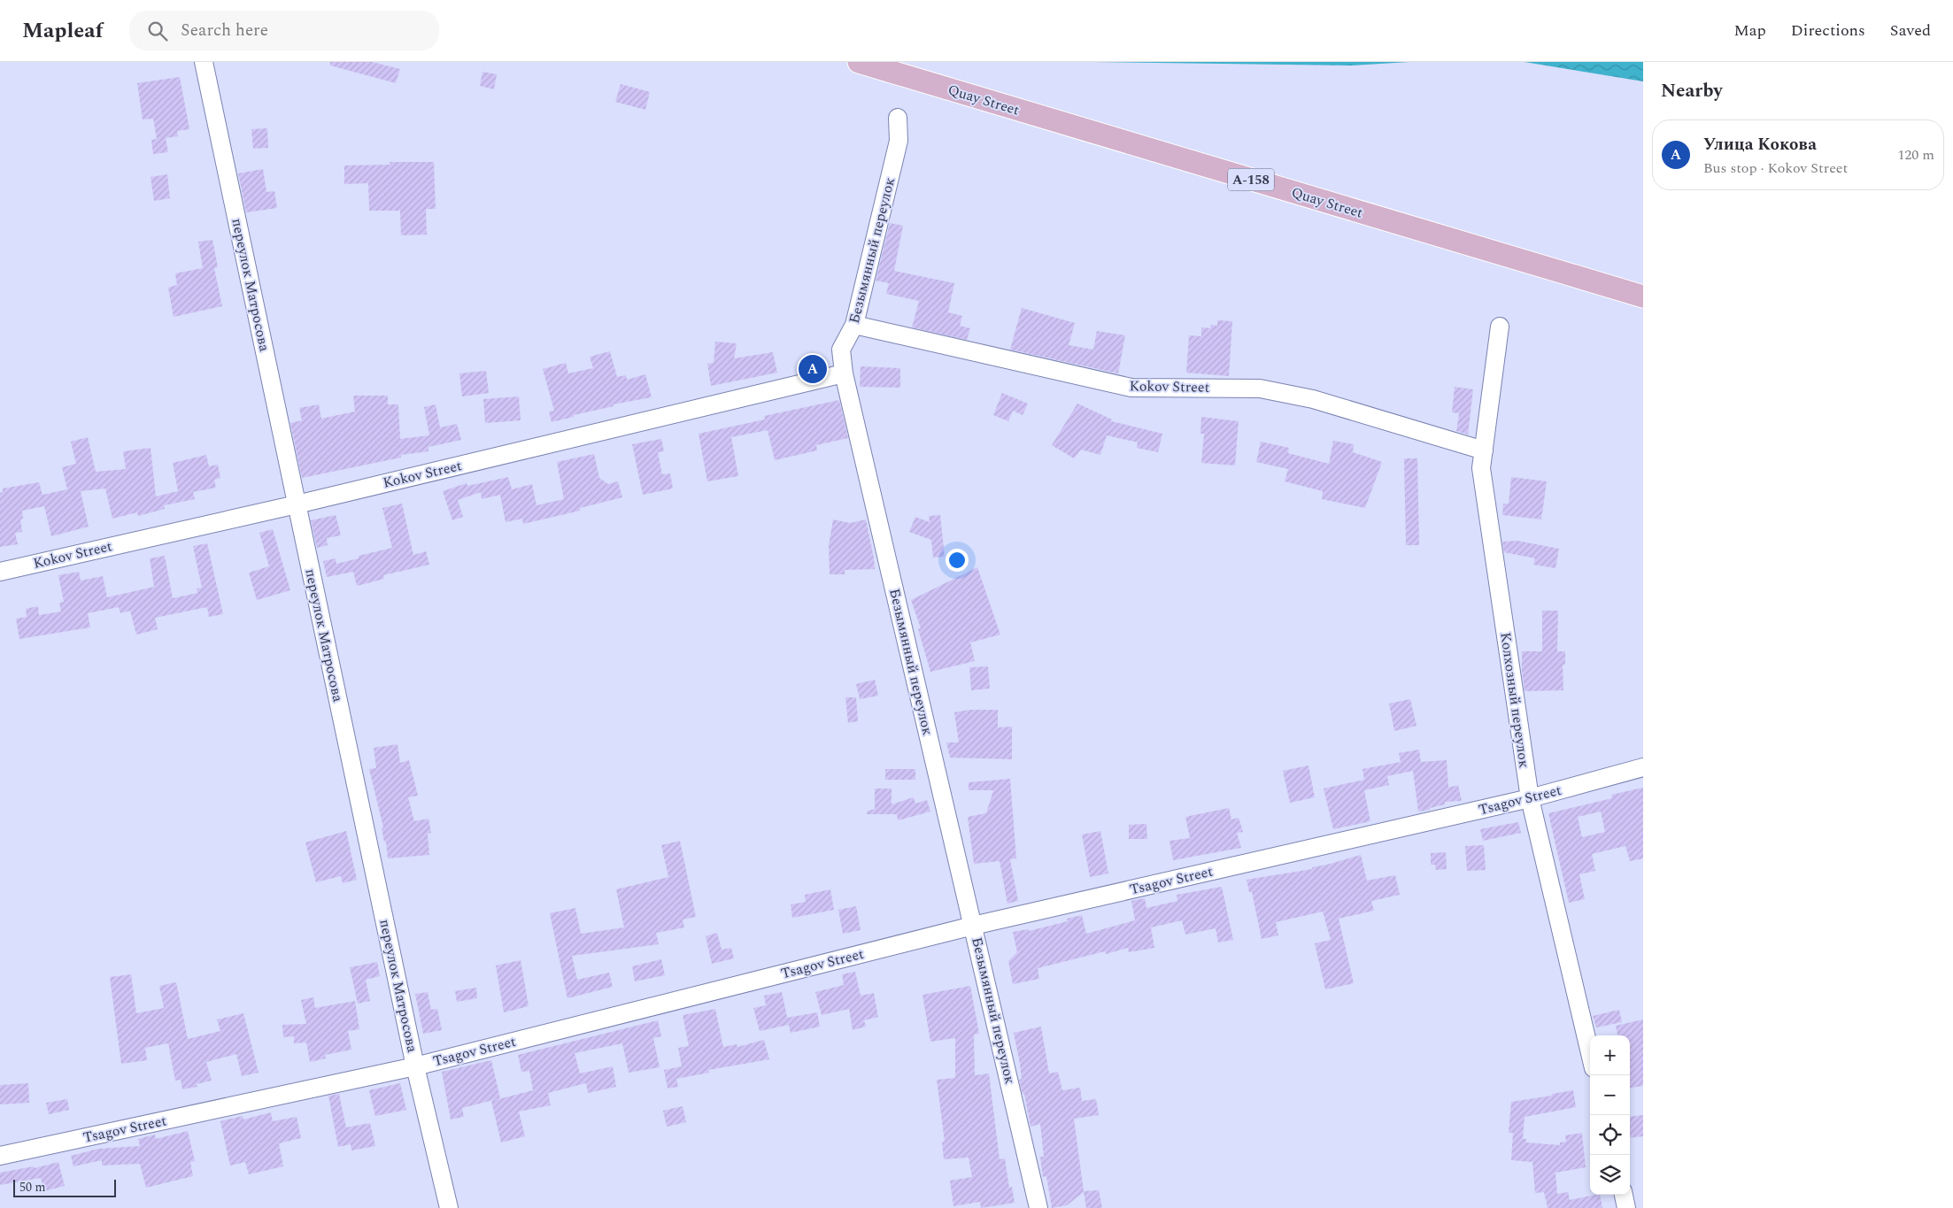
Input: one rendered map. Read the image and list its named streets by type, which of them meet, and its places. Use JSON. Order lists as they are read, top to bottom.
{
  "streets": {
    "main road": ["Quay Street", "А-158"],
    "street": [
      "Безымянный переулок",
      "переулок Матросова",
      "Kokov Street",
      "Колхозный переулок",
      "Tsagov Street"
    ]
  },
  "crossings": [
    ["Безымянный переулок", "Kokov Street"],
    ["Безымянный переулок", "Tsagov Street"],
    ["переулок Матросова", "Kokov Street"],
    ["переулок Матросова", "Tsagov Street"],
    ["Kokov Street", "Колхозный переулок"],
    ["Колхозный переулок", "Tsagov Street"]
  ],
  "scale_bar": "50 m",
  "page": {
    "header": "Mapleaf",
    "search": "Search here",
    "nav": ["Map", "Directions", "Saved"],
    "heading": "Nearby",
    "list": [
      {
        "mark": "A",
        "name": "Улица Кокова",
        "note": "Bus stop · Kokov Street",
        "value": "120 m"
      }
    ],
    "pins": "A",
    "map_buttons": ["+", "−"],
    "scale": "50 m"
  }
}
